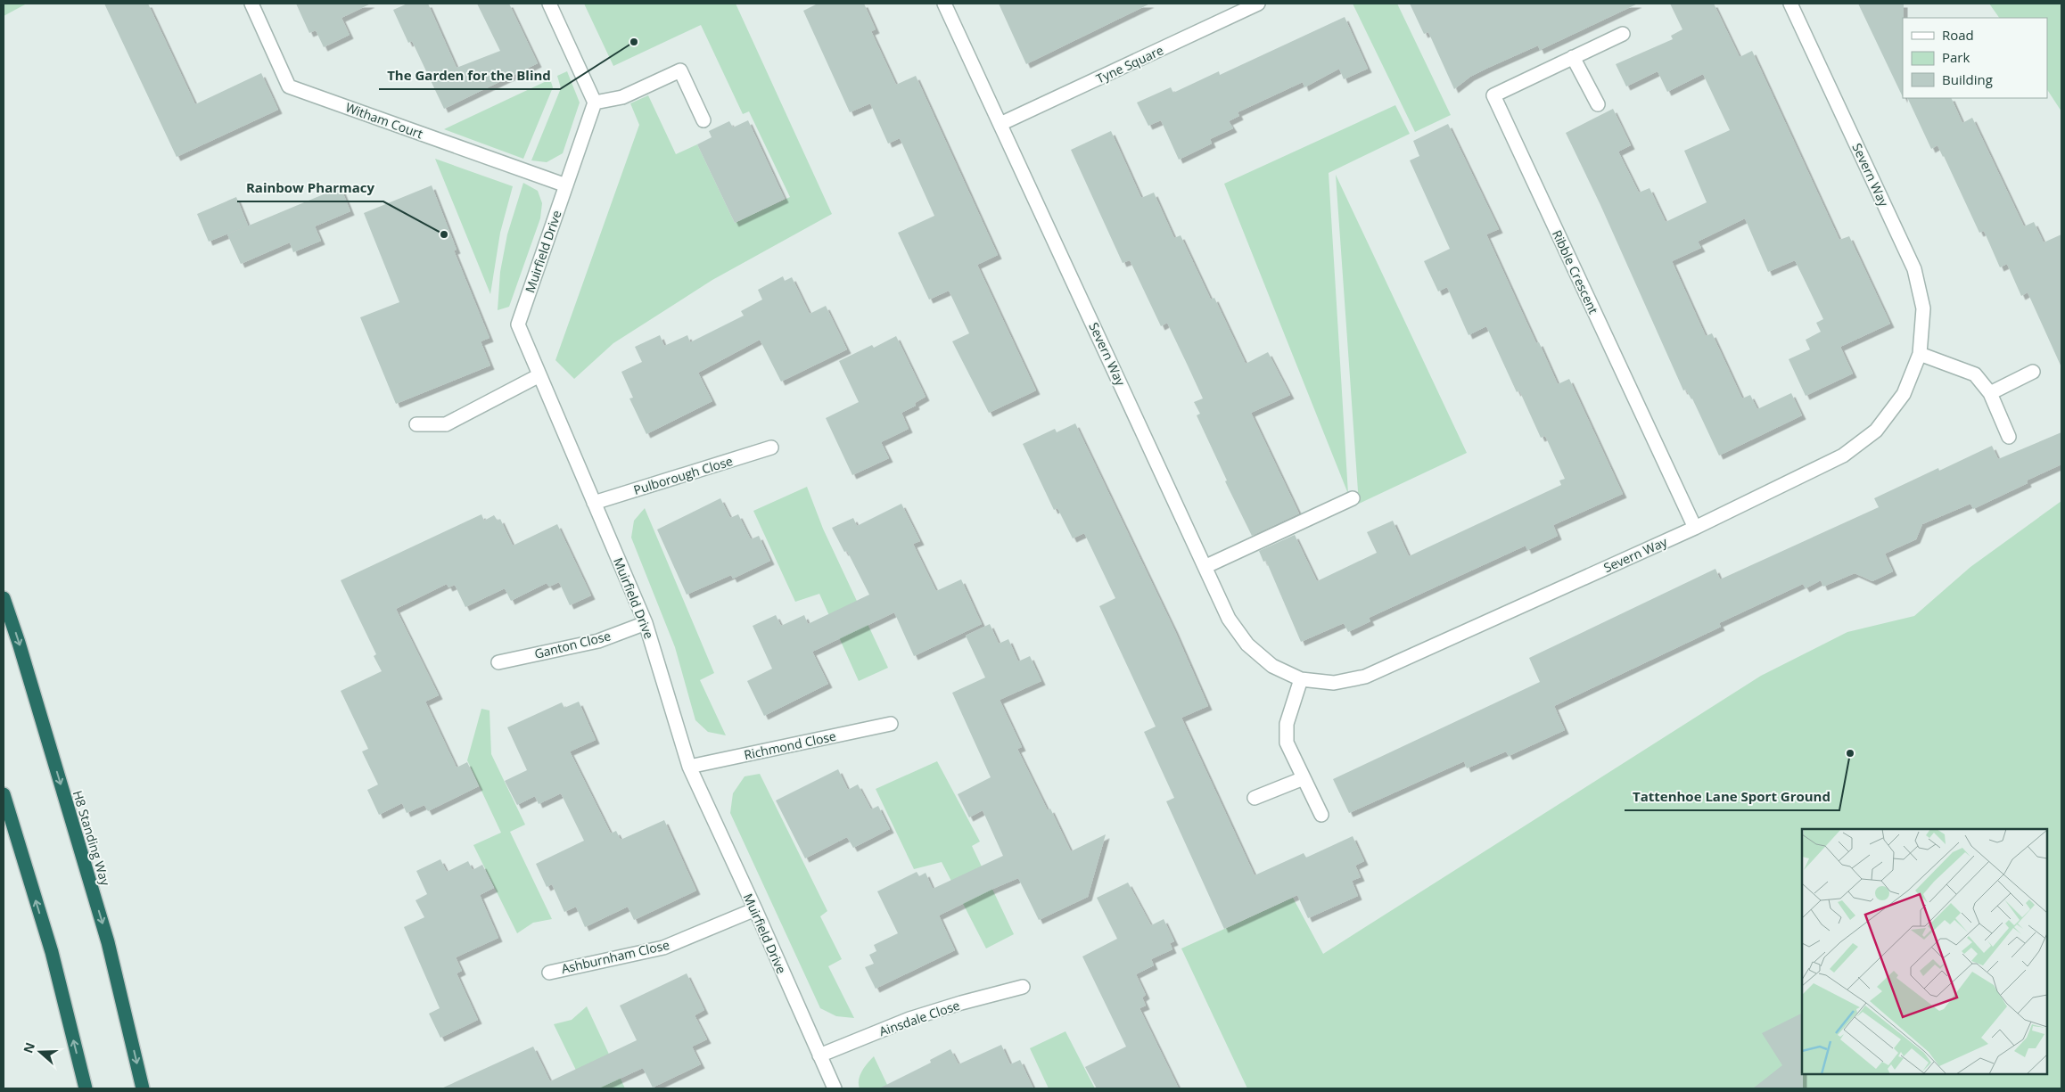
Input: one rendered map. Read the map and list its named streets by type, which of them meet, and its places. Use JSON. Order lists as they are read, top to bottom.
{
  "streets": {
    "highway": ["H8 Standing Way"],
    "street": [
      "Tyne Square",
      "Witham Court",
      "Severn Way",
      "Muirfield Drive",
      "Ribble Crescent",
      "Pulborough Close",
      "Ganton Close",
      "Richmond Close",
      "Ashburnham Close",
      "Ainsdale Close"
    ]
  },
  "crossings": [
    ["Tyne Square", "Severn Way"],
    ["Witham Court", "Muirfield Drive"],
    ["Severn Way", "Ribble Crescent"],
    ["Muirfield Drive", "Pulborough Close"],
    ["Muirfield Drive", "Ganton Close"],
    ["Muirfield Drive", "Richmond Close"],
    ["Muirfield Drive", "Ashburnham Close"],
    ["Muirfield Drive", "Ainsdale Close"]
  ],
  "places": ["The Garden for the Blind", "Rainbow Pharmacy", "Tattenhoe Lane Sport Ground"],
  "legend": ["Road", "Park", "Building"],
  "north": "left"
}
